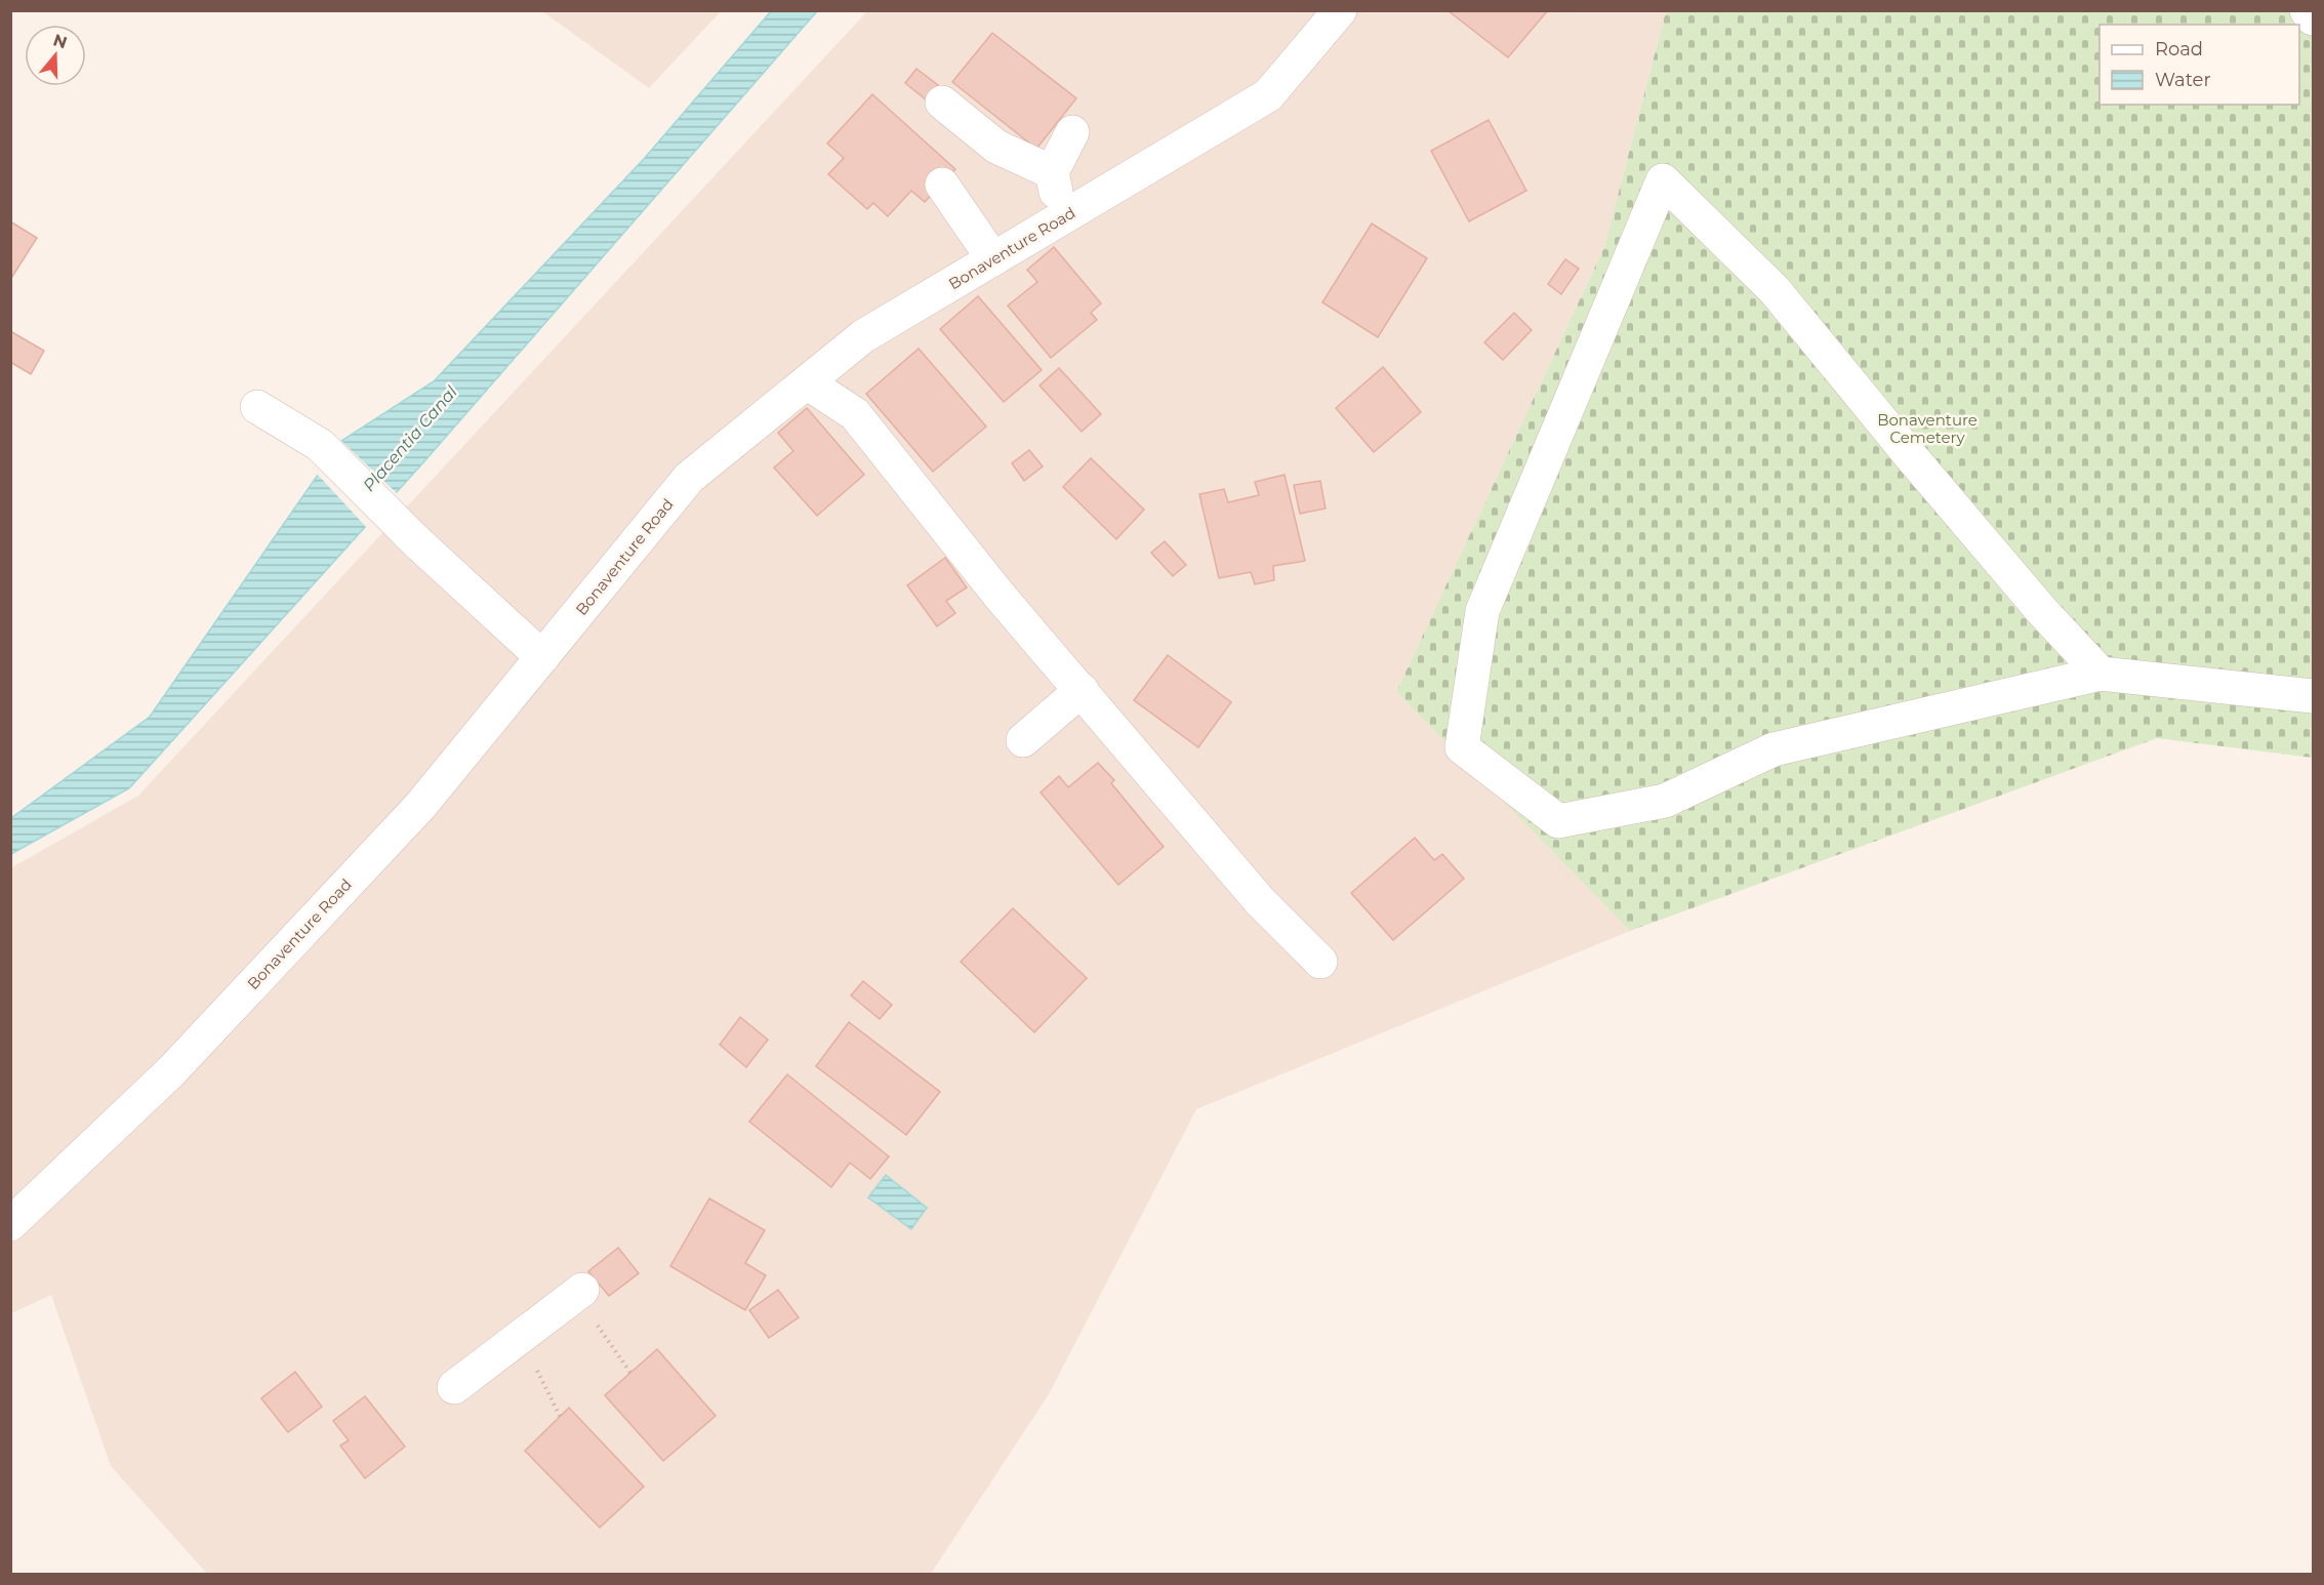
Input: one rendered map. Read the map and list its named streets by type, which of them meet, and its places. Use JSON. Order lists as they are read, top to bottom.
{
  "streets": {
    "street": ["Bonaventure Road"]
  },
  "water": ["Placentia Canal"],
  "parks": ["Bonaventure Cemetery"],
  "legend": ["Road", "Water"],
  "north": "top"
}
